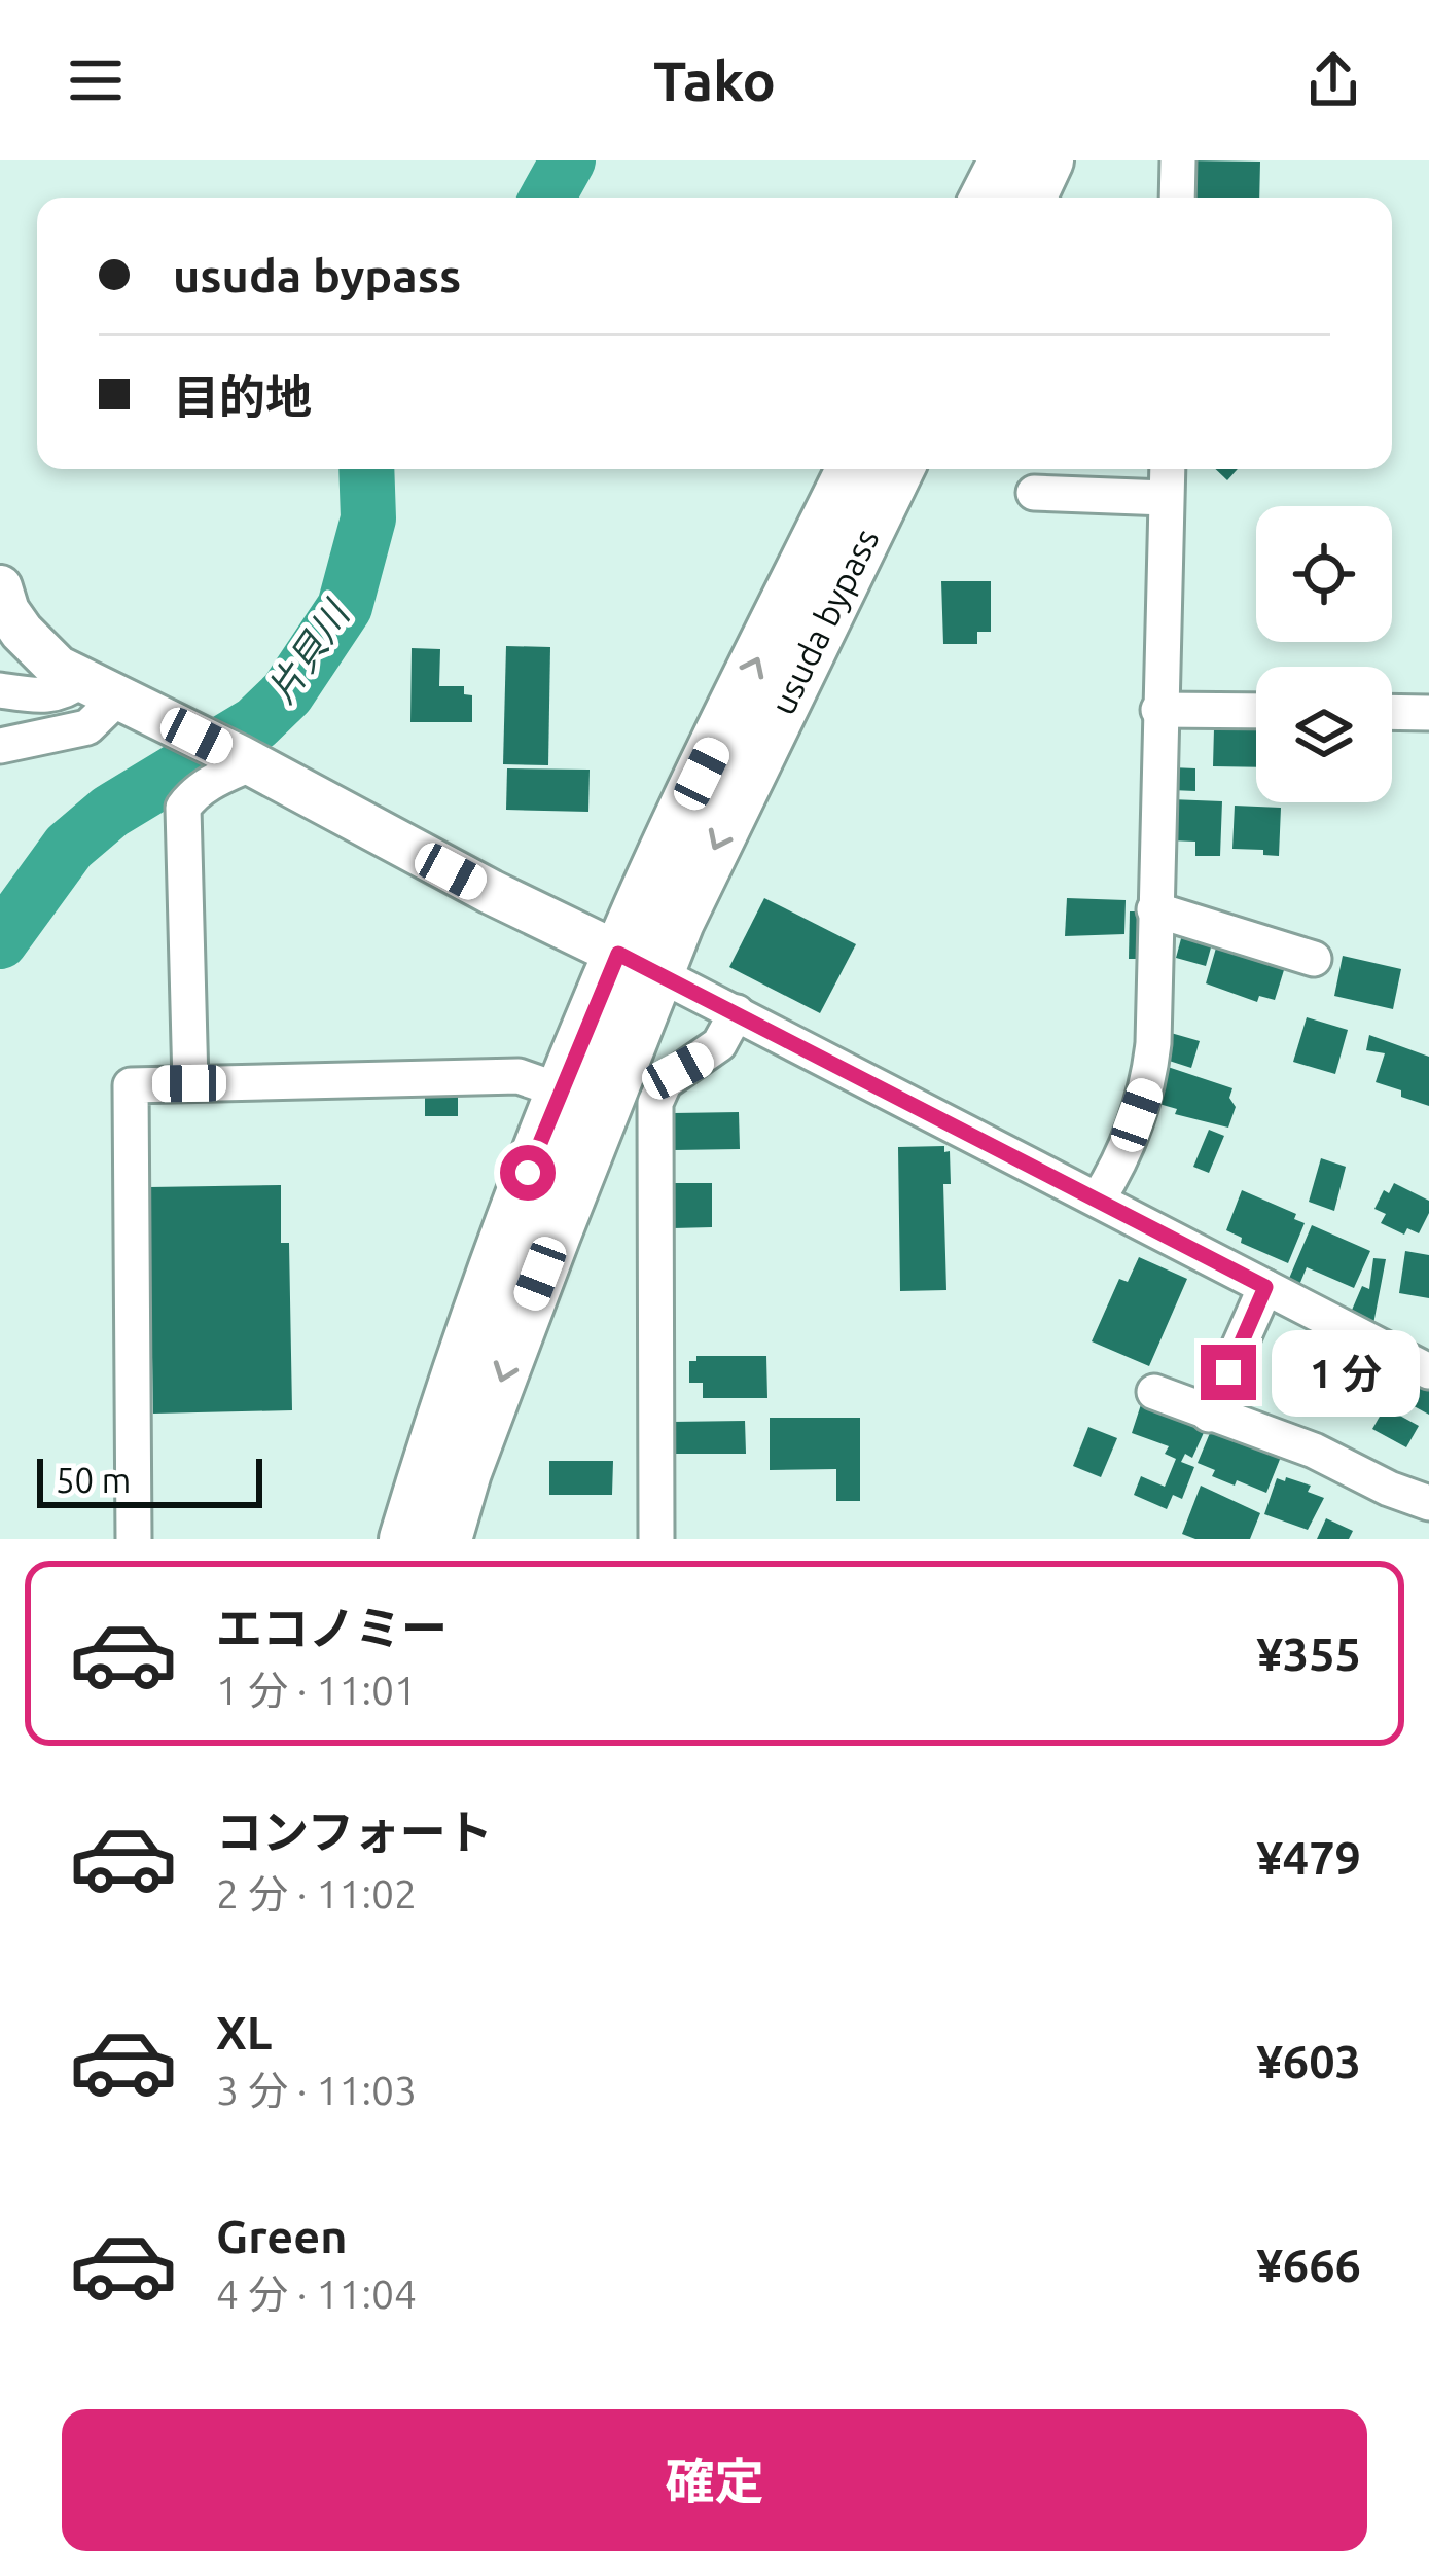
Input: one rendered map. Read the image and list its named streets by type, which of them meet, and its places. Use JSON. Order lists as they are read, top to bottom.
{
  "streets": {
    "highway": ["usuda bypass"]
  },
  "water": ["片貝川"],
  "scale_bar": "50 m",
  "page": {
    "header": "Tako",
    "banner": ["usuda bypass", "目的地"],
    "bubble": "1 分",
    "scale": "50 m",
    "list": [
      {
        "name": "エコノミー",
        "note": "1 分 · 11:01",
        "value": "¥355"
      },
      {
        "name": "コンフォート",
        "note": "2 分 · 11:02",
        "value": "¥479"
      },
      {
        "name": "XL",
        "note": "3 分 · 11:03",
        "value": "¥603"
      },
      {
        "name": "Green",
        "note": "4 分 · 11:04",
        "value": "¥666"
      }
    ],
    "buttons": "確定"
  }
}
